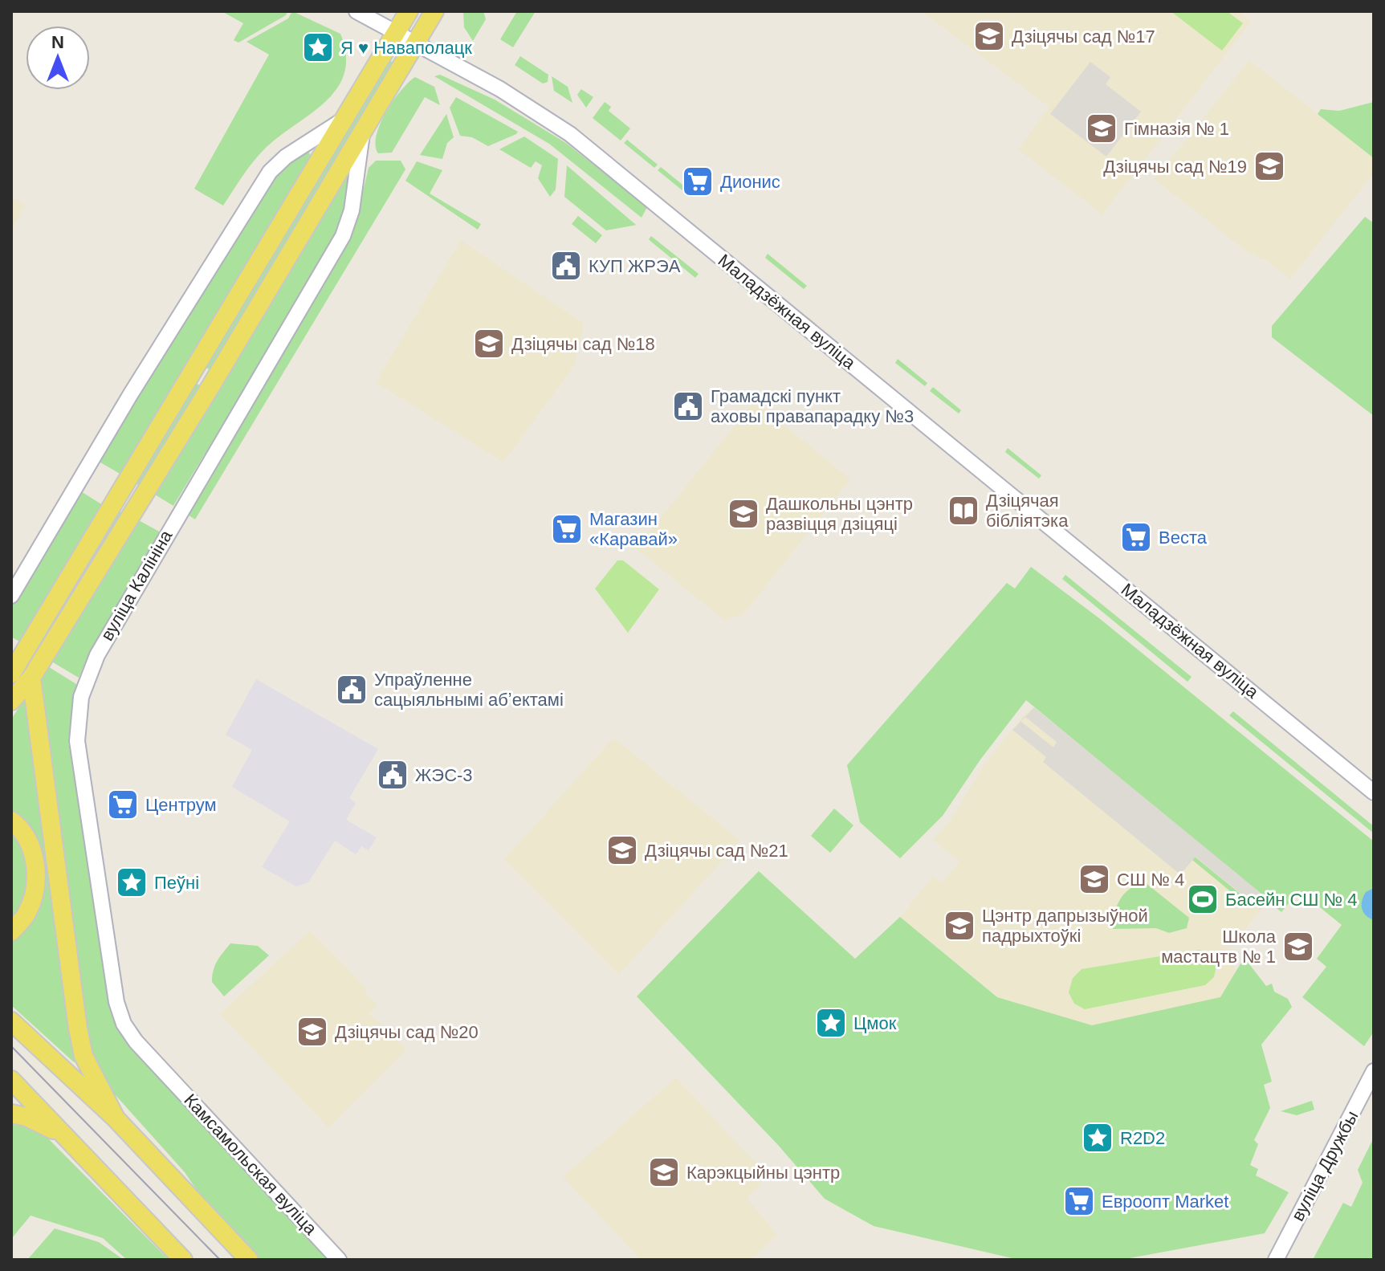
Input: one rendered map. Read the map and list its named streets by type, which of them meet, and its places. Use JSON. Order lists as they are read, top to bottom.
{
  "streets": {
    "main road": ["вуліца Калініна"],
    "street": ["Маладзёжная вуліца", "Камсамольская вуліца", "вуліца Дружбы"]
  },
  "crossings": [
    ["Маладзёжная вуліца", "вуліца Калініна"],
    ["вуліца Калініна", "Камсамольская вуліца"]
  ],
  "places": {
    "school or university": [
      "Дзіцячы сад №17",
      "Гімназія № 1",
      "Дзіцячы сад №19",
      "Дзіцячы сад №18",
      "Дашкольны цэнтр развіцця дзіцяці",
      "Дзіцячы сад №21",
      "СШ № 4",
      "Цэнтр дапрызыўной падрыхтоўкі",
      "Школа мастацтв № 1",
      "Дзіцячы сад №20",
      "Карэкцыйны цэнтр"
    ],
    "place": [
      "Я ♥ Наваполацк",
      "Пеўні",
      "Цмок",
      "R2D2"
    ],
    "supermarket": [
      "Дионис",
      "Магазин «Каравай»",
      "Веста",
      "Центрум",
      "Евроопт Market"
    ],
    "public building": [
      "КУП ЖРЭА",
      "Грамадскі пункт аховы правапарадку №3",
      "Упраўленне сацыяльнымі абʼектамі",
      "ЖЭС-3"
    ],
    "library": ["Дзіцячая бібліятэка"],
    "sports": ["Басейн СШ № 4"]
  },
  "north": "top"
}
